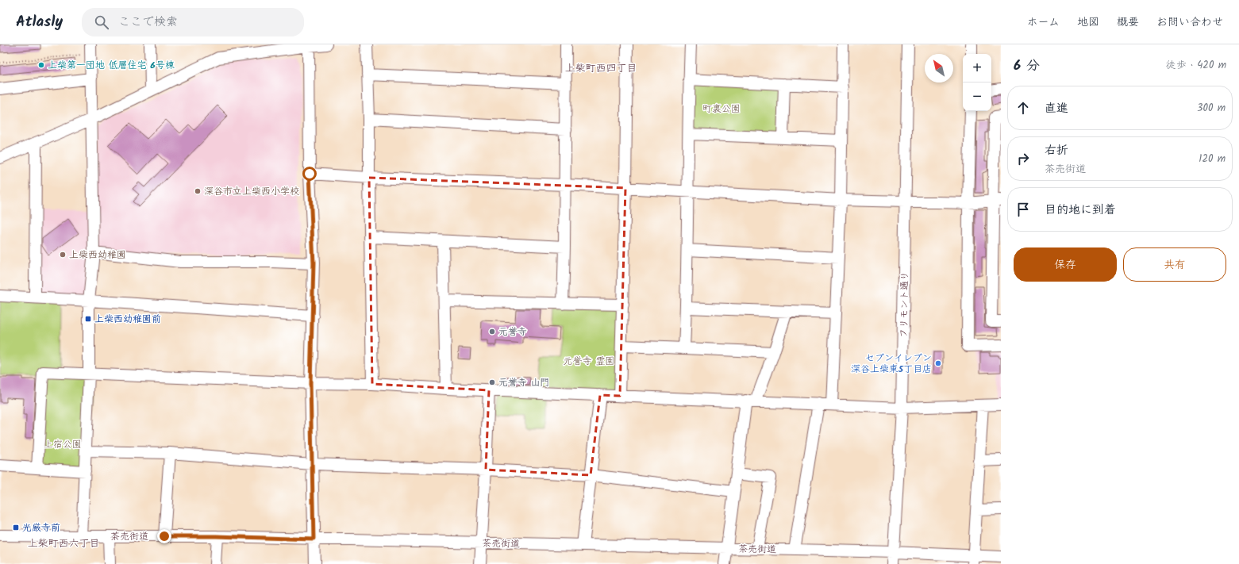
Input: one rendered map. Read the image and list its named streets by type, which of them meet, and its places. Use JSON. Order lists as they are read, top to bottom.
{
  "streets": {
    "street": ["フリモント通り", "茶売街道"]
  },
  "crossings": [
    ["フリモント通り", "茶売街道"]
  ],
  "districts": ["上柴町西四丁目", "上柴町西六丁目"],
  "parks": ["町裏公園", "元誉寺 霊園", "上宿公園"],
  "places": {
    "other": [
      "上柴第一団地 低層住宅 6号棟",
      "深谷市立上柴西小学校",
      "上柴西幼稚園",
      "元誉寺",
      "セブンイレブン 深谷上柴東5丁目店",
      "元誉寺 山門"
    ],
    "transit": ["上柴西幼稚園前", "光厳寺前"]
  },
  "north": "top left",
  "page": {
    "header": "Atlasly",
    "search": "ここで検索",
    "nav": [
      "ホーム",
      "地図",
      "概要",
      "お問い合わせ"
    ],
    "heading": ["6 分", "徒歩 · 420 m"],
    "map_buttons": ["+", "−"],
    "list": [
      ["直進", "300 m"],
      ["右折", "茶売街道", "120 m"],
      "目的地に到着"
    ],
    "buttons": ["保存", "共有"]
  }
}
